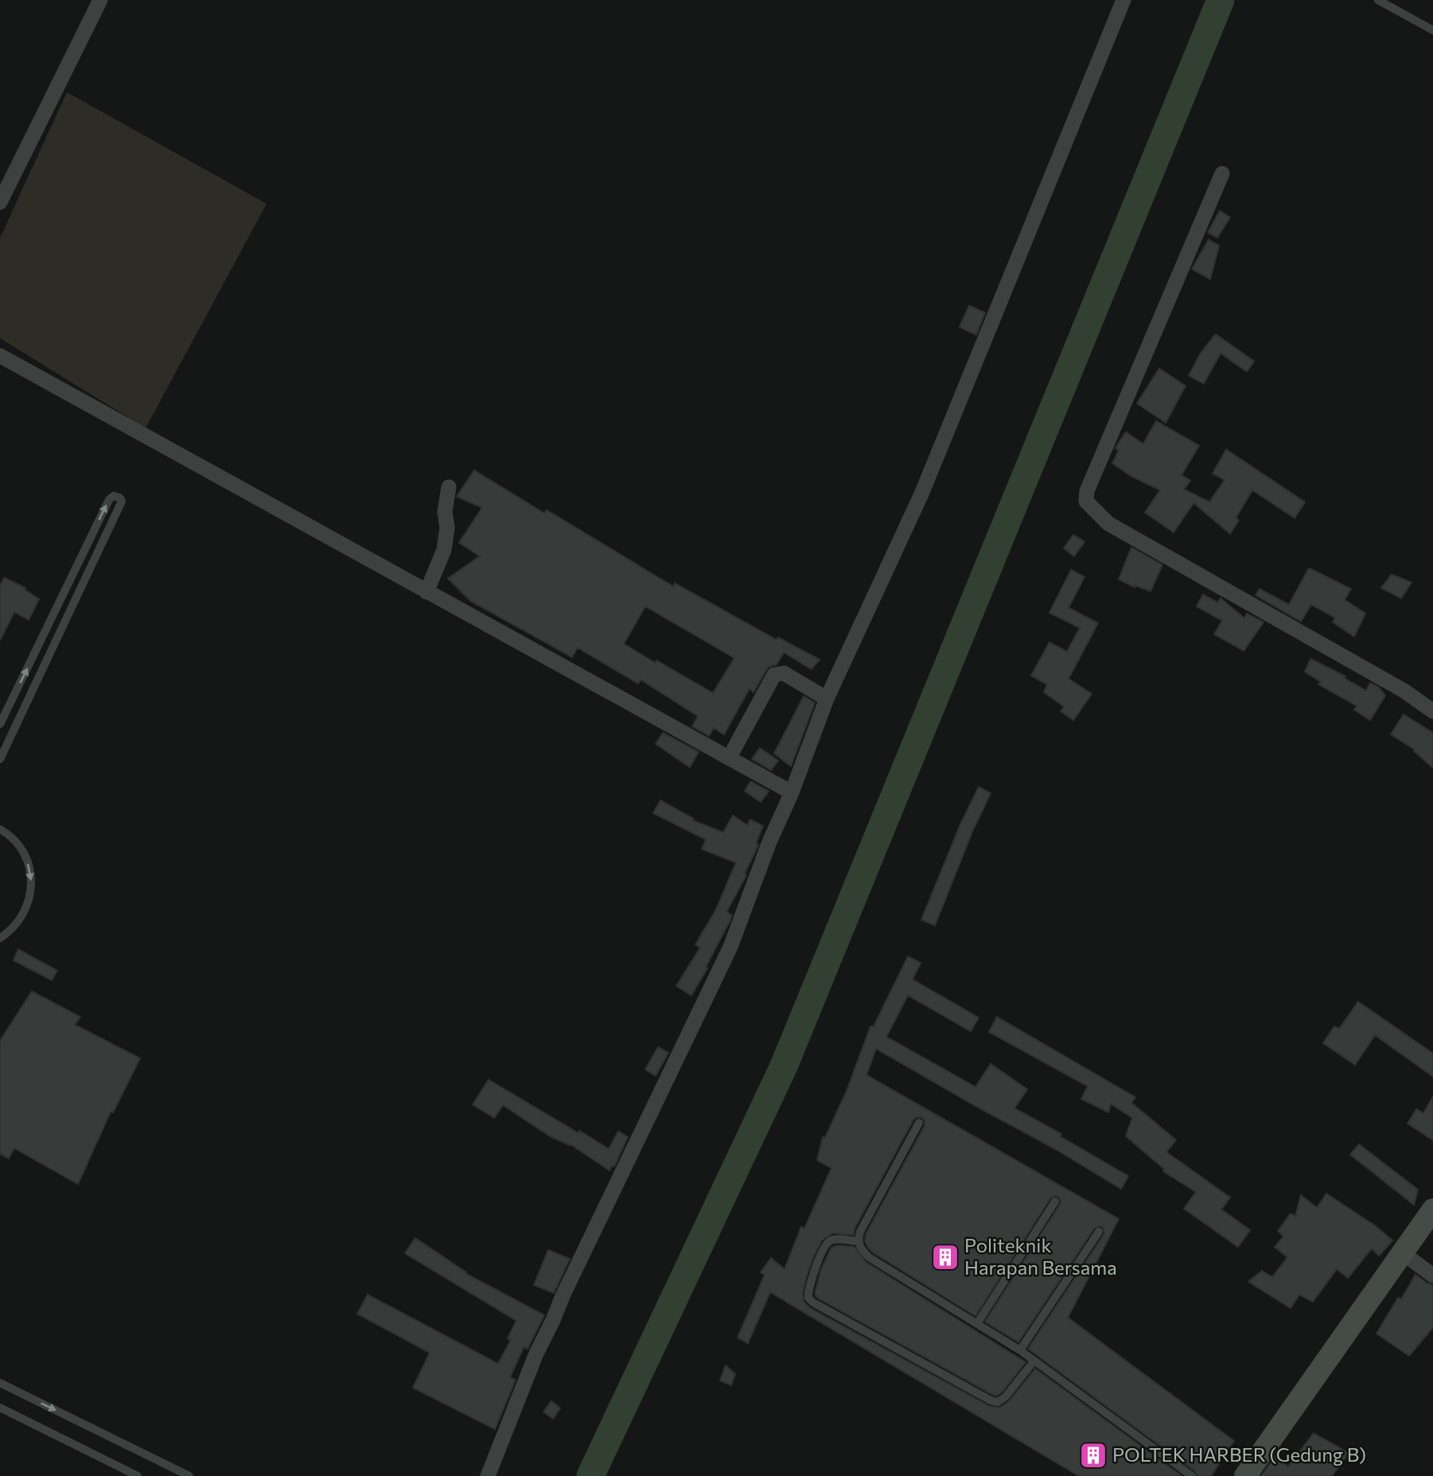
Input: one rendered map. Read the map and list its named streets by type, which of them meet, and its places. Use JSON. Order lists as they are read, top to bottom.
{
  "places": {
    "building": ["Politeknik Harapan Bersama", "POLTEK HARBER (Gedung B)"]
  }
}
